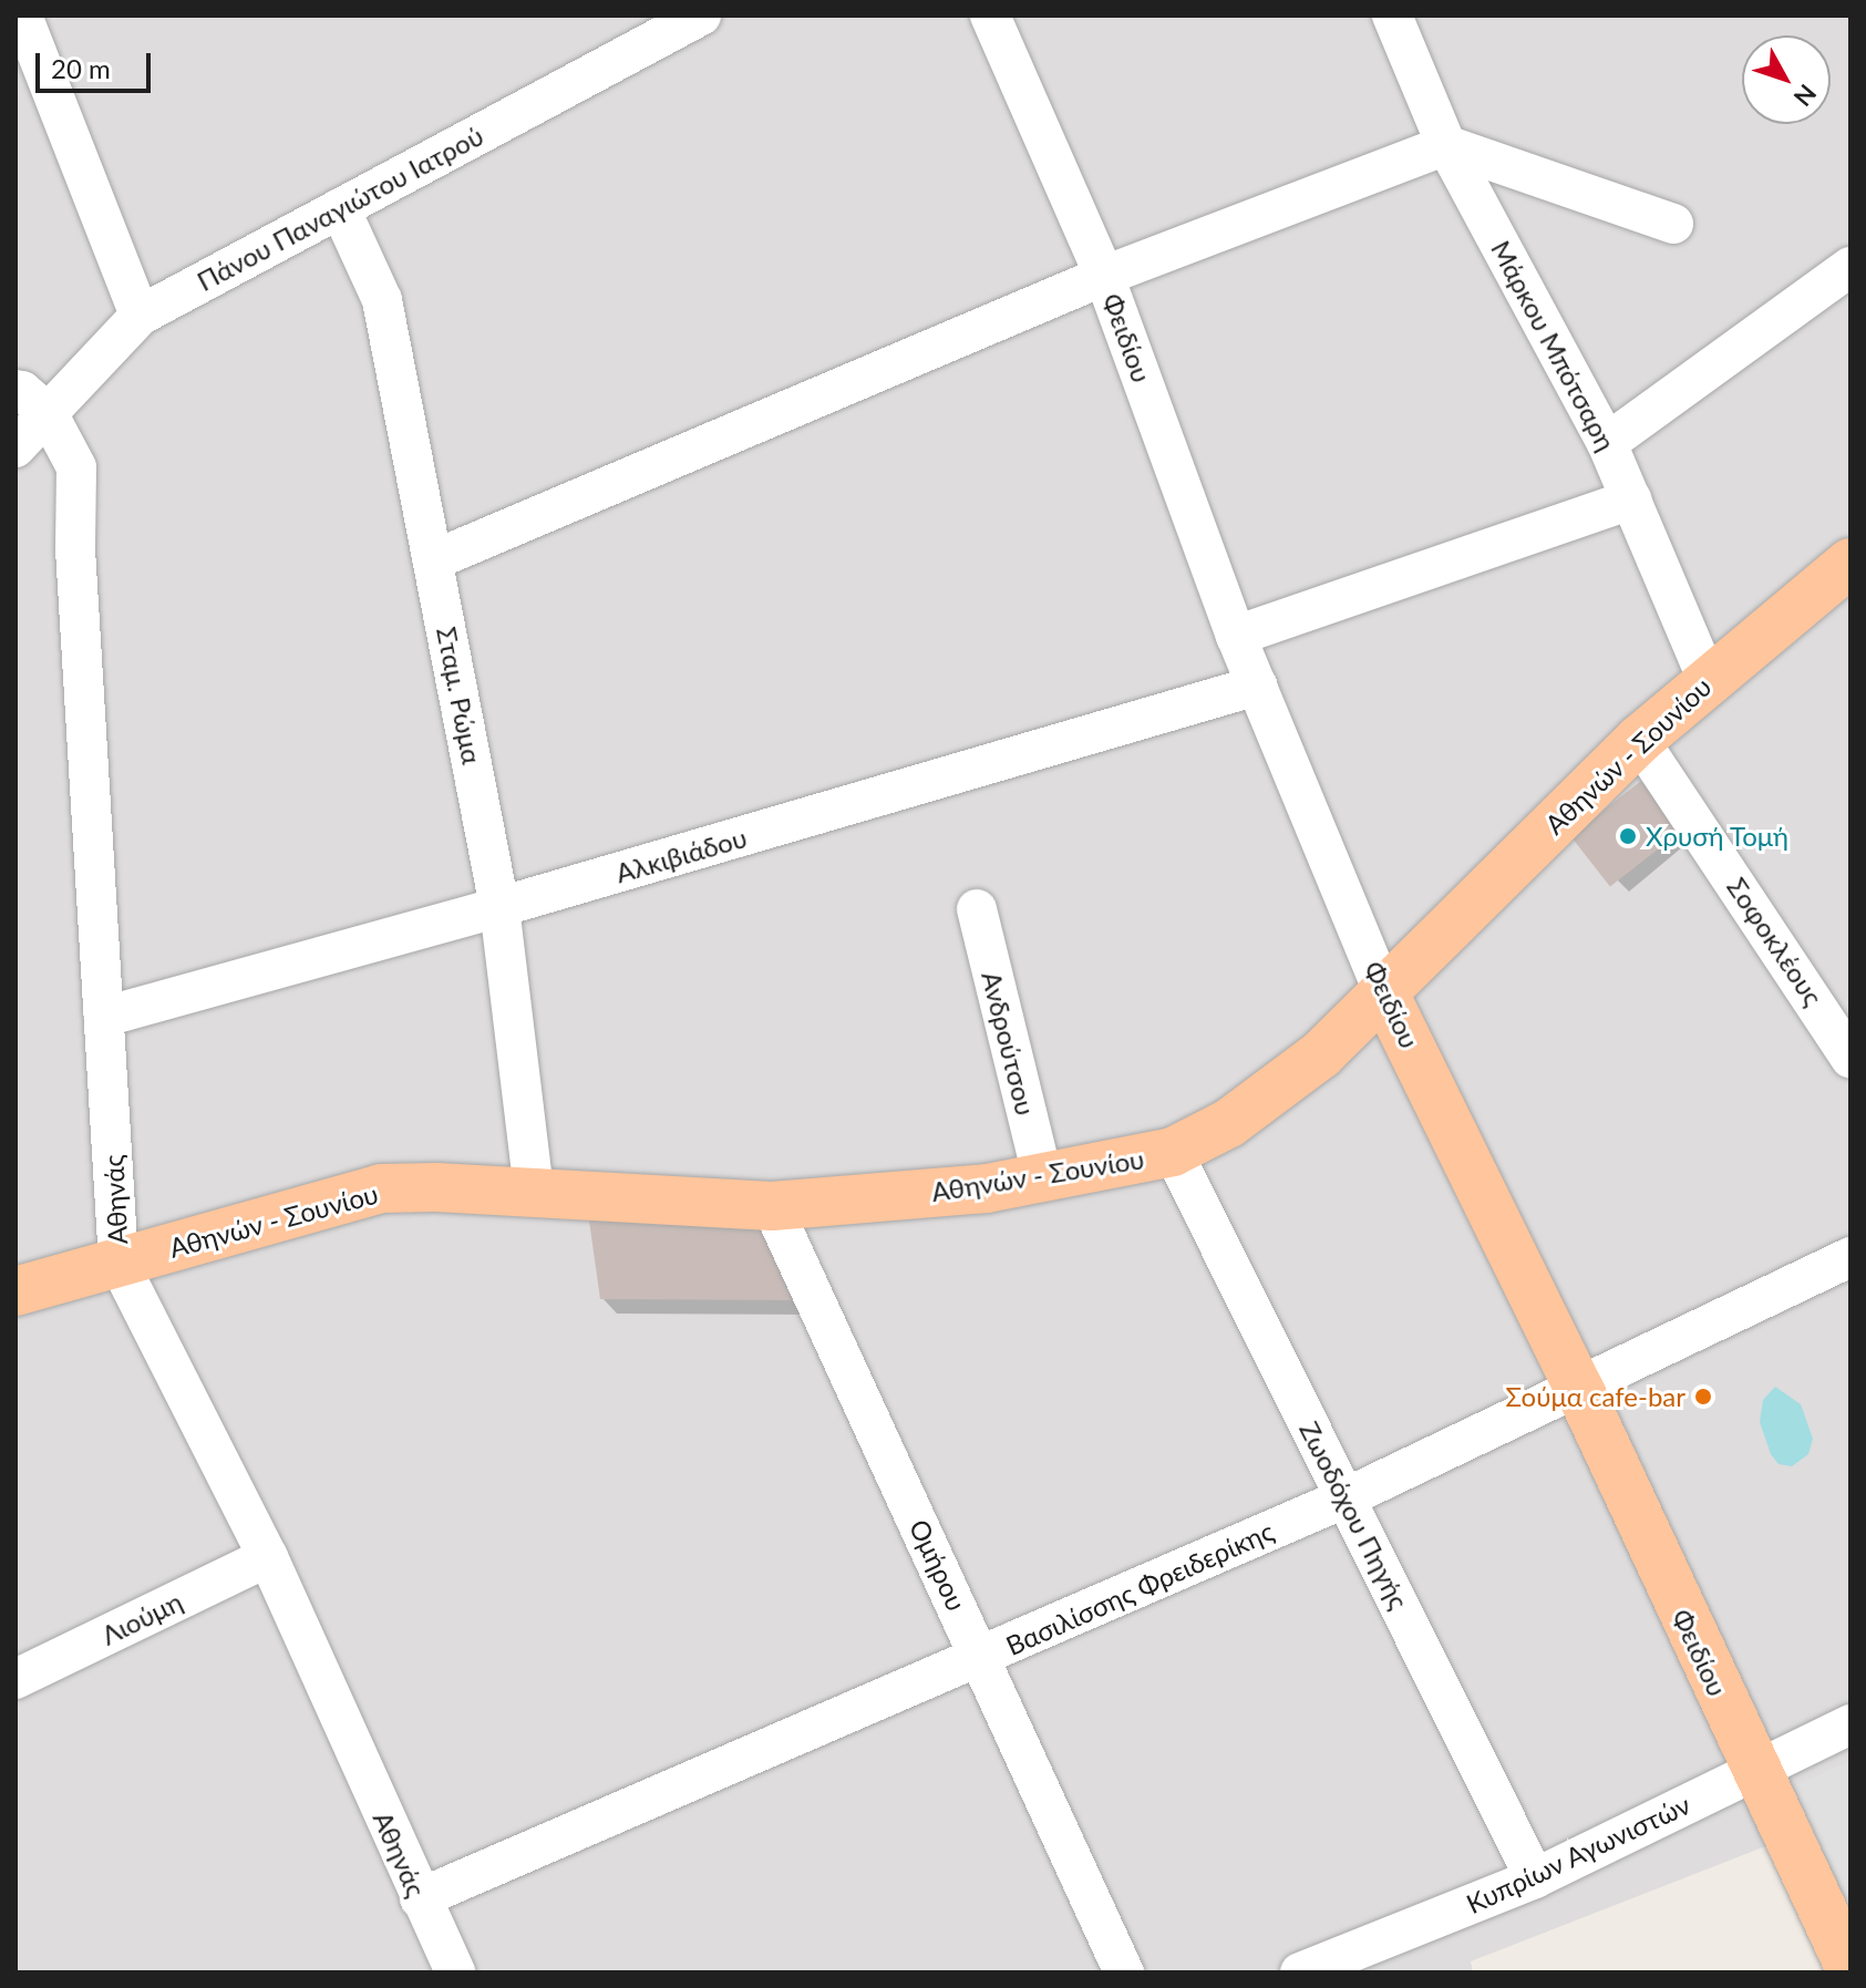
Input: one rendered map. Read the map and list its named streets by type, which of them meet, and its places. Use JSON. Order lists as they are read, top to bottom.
{
  "streets": {
    "main road": ["Φειδίου", "Αθηνών - Σουνίου"],
    "street": [
      "Πάνου Παναγιώτου Ιατρού",
      "Μάρκου Μπότσαρη",
      "Σταμ. Ρώμα",
      "Αλκιβιάδου",
      "Σοφοκλέους",
      "Ανδρούτσου",
      "Αθηνάς",
      "Ζωοδόχου Πηγής",
      "Ομήρου",
      "Βασιλίσσης Φρειδερίκης",
      "Λιούμη",
      "Κυπρίων Αγωνιστών"
    ]
  },
  "crossings": [
    ["Πάνου Παναγιώτου Ιατρού", "Σταμ. Ρώμα"],
    ["Πάνου Παναγιώτου Ιατρού", "Αθηνάς"],
    ["Φειδίου", "Αθηνών - Σουνίου"],
    ["Φειδίου", "Αλκιβιάδου"],
    ["Φειδίου", "Βασιλίσσης Φρειδερίκης"],
    ["Φειδίου", "Κυπρίων Αγωνιστών"],
    ["Μάρκου Μπότσαρη", "Αθηνών - Σουνίου"],
    ["Σταμ. Ρώμα", "Αθηνών - Σουνίου"],
    ["Σταμ. Ρώμα", "Αλκιβιάδου"],
    ["Αθηνών - Σουνίου", "Σοφοκλέους"],
    ["Αθηνών - Σουνίου", "Ανδρούτσου"],
    ["Αθηνών - Σουνίου", "Αθηνάς"],
    ["Αθηνών - Σουνίου", "Ζωοδόχου Πηγής"],
    ["Αθηνών - Σουνίου", "Ομήρου"],
    ["Αλκιβιάδου", "Αθηνάς"],
    ["Αθηνάς", "Βασιλίσσης Φρειδερίκης"],
    ["Αθηνάς", "Λιούμη"],
    ["Ζωοδόχου Πηγής", "Βασιλίσσης Φρειδερίκης"],
    ["Ζωοδόχου Πηγής", "Κυπρίων Αγωνιστών"],
    ["Ομήρου", "Βασιλίσσης Φρειδερίκης"]
  ],
  "places": ["Χρυσή Τομή", "Σούμα cafe-bar"],
  "scale_bar": "20 m",
  "north": "bottom right"
}
